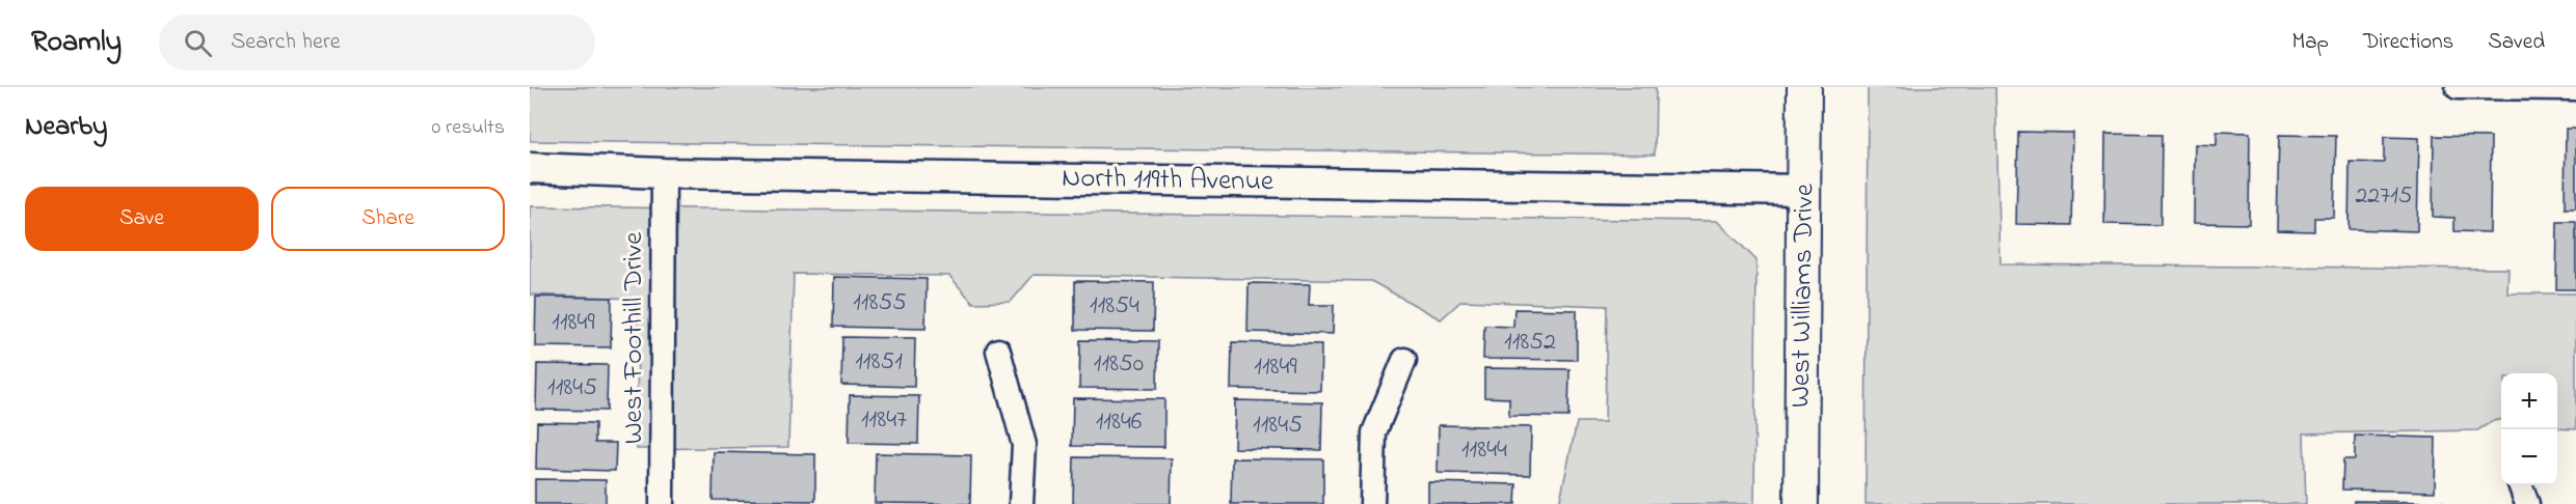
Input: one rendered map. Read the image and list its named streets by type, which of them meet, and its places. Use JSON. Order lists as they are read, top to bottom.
{
  "streets": {
    "main road": ["West Williams Drive"],
    "street": ["North 119th Avenue", "West Foothill Drive"]
  },
  "crossings": [
    ["North 119th Avenue", "West Williams Drive"],
    ["North 119th Avenue", "West Foothill Drive"]
  ],
  "house_numbers": [
    "22715",
    "11855",
    "11854",
    "11849",
    "11852",
    "11851",
    "11850",
    "11849",
    "11845",
    "11847",
    "11846",
    "11845",
    "11844"
  ],
  "page": {
    "header": "Roamly",
    "search": "Search here",
    "nav": ["Map", "Directions", "Saved"],
    "heading": ["Nearby", "0 results"],
    "buttons": ["Save", "Share"],
    "map_buttons": ["+", "−"]
  }
}
